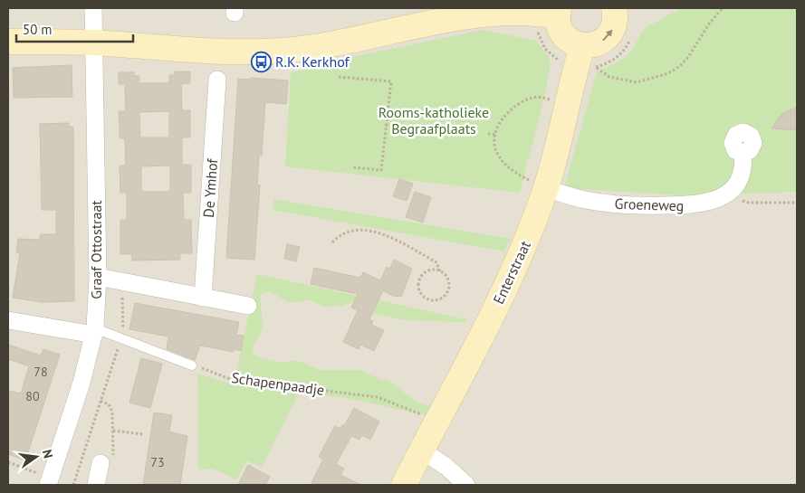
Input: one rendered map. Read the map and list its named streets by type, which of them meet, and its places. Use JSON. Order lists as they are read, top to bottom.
{
  "streets": {
    "main road": ["Enterstraat"],
    "street": ["De Ymhof", "Groeneweg", "Graaf Ottostraat"],
    "path": ["Schapenpaadje"]
  },
  "crossings": [
    ["Groeneweg", "Enterstraat"],
    ["Enterstraat", "Schapenpaadje"]
  ],
  "parks": ["Rooms-katholieke Begraafplaats"],
  "places": {
    "bus stop": ["R.K. Kerkhof"]
  },
  "house_numbers": ["78", "80", "73"],
  "scale_bar": "50 m",
  "north": "right"
}
